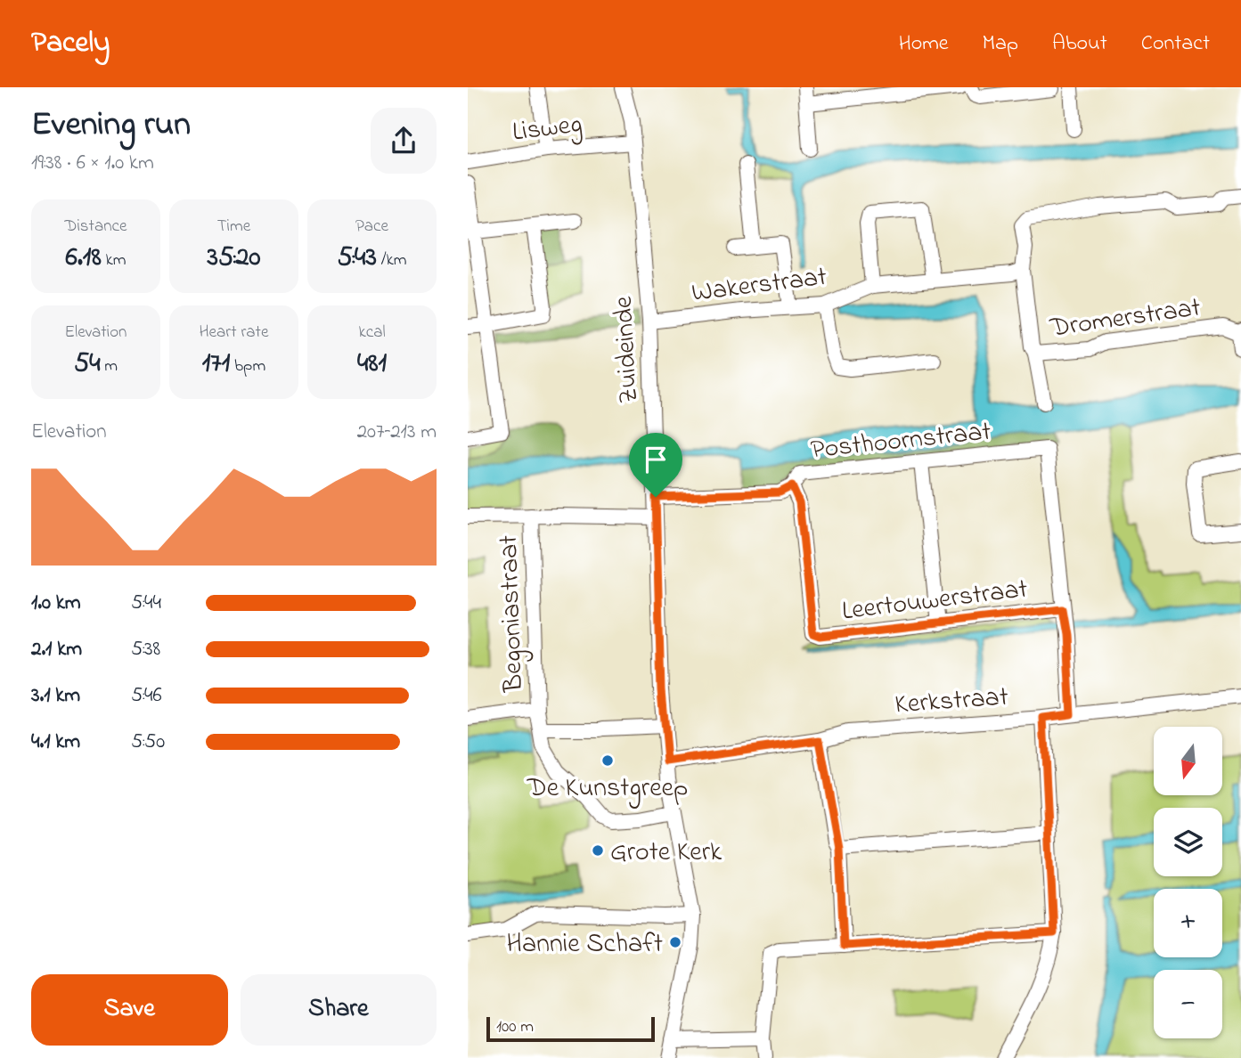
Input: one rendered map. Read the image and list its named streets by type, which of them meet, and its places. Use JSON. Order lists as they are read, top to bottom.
{
  "streets": {
    "street": [
      "Lisweg",
      "Wakerstraat",
      "Dromerstraat",
      "Zuideinde",
      "Posthoornstraat",
      "Leertouwerstraat",
      "Begoniastraat",
      "Kerkstraat"
    ]
  },
  "crossings": [
    ["Lisweg", "Zuideinde"],
    ["Wakerstraat", "Dromerstraat"],
    ["Wakerstraat", "Zuideinde"],
    ["Zuideinde", "Posthoornstraat"],
    ["Zuideinde", "Begoniastraat"],
    ["Zuideinde", "Kerkstraat"],
    ["Posthoornstraat", "Leertouwerstraat"]
  ],
  "places": ["De Kunstgreep", "Grote Kerk", "Hannie Schaft"],
  "scale_bar": "100 m",
  "north": "bottom",
  "page": {
    "header": "Pacely",
    "nav": [
      "Home",
      "Map",
      "About",
      "Contact"
    ],
    "heading": ["Evening run", "19:38 · 6 × 1.0 km"],
    "stats": [
      ["Distance", "6.18 km"],
      ["Time", "35:20"],
      ["Pace", "5:43 /km"],
      ["Elevation", "54 m"],
      ["Heart rate", "171 bpm"],
      ["kcal", "481"]
    ],
    "chart": ["Elevation", "207–213 m"],
    "list": [
      {
        "name": "1.0 km",
        "note": "5:44"
      },
      {
        "name": "2.1 km",
        "note": "5:38"
      },
      {
        "name": "3.1 km",
        "note": "5:46"
      },
      {
        "name": "4.1 km",
        "note": "5:50"
      }
    ],
    "map_buttons": ["+", "−"],
    "buttons": ["Save", "Share"],
    "scale": "100 m"
  }
}
